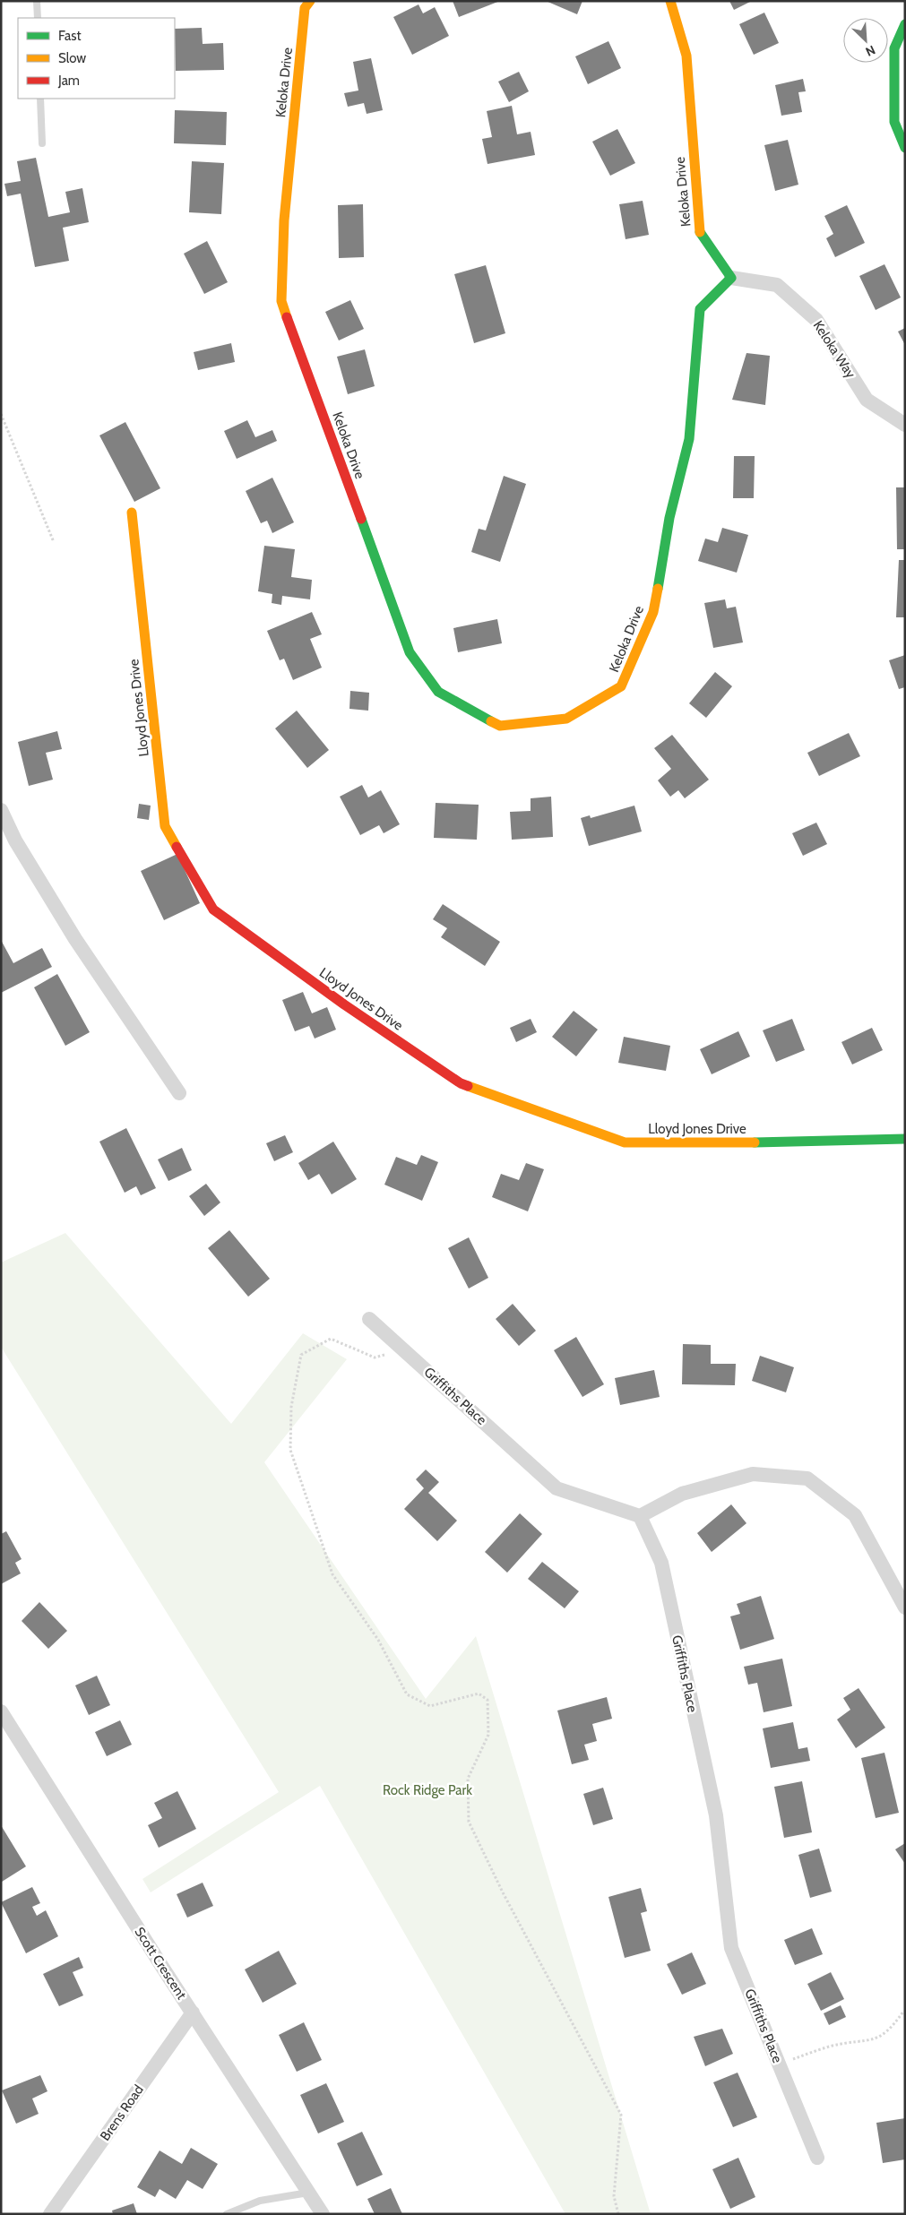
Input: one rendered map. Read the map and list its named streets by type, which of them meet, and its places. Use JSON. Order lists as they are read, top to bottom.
{
  "streets": {
    "street": [
      "Keloka Drive",
      "Keloka Way",
      "Lloyd Jones Drive",
      "Griffiths Place",
      "Scott Crescent",
      "Brens Road"
    ]
  },
  "crossings": [
    ["Keloka Drive", "Keloka Way"],
    ["Scott Crescent", "Brens Road"]
  ],
  "parks": ["Rock Ridge Park"],
  "legend": ["Fast", "Slow", "Jam"],
  "north": "bottom right"
}
